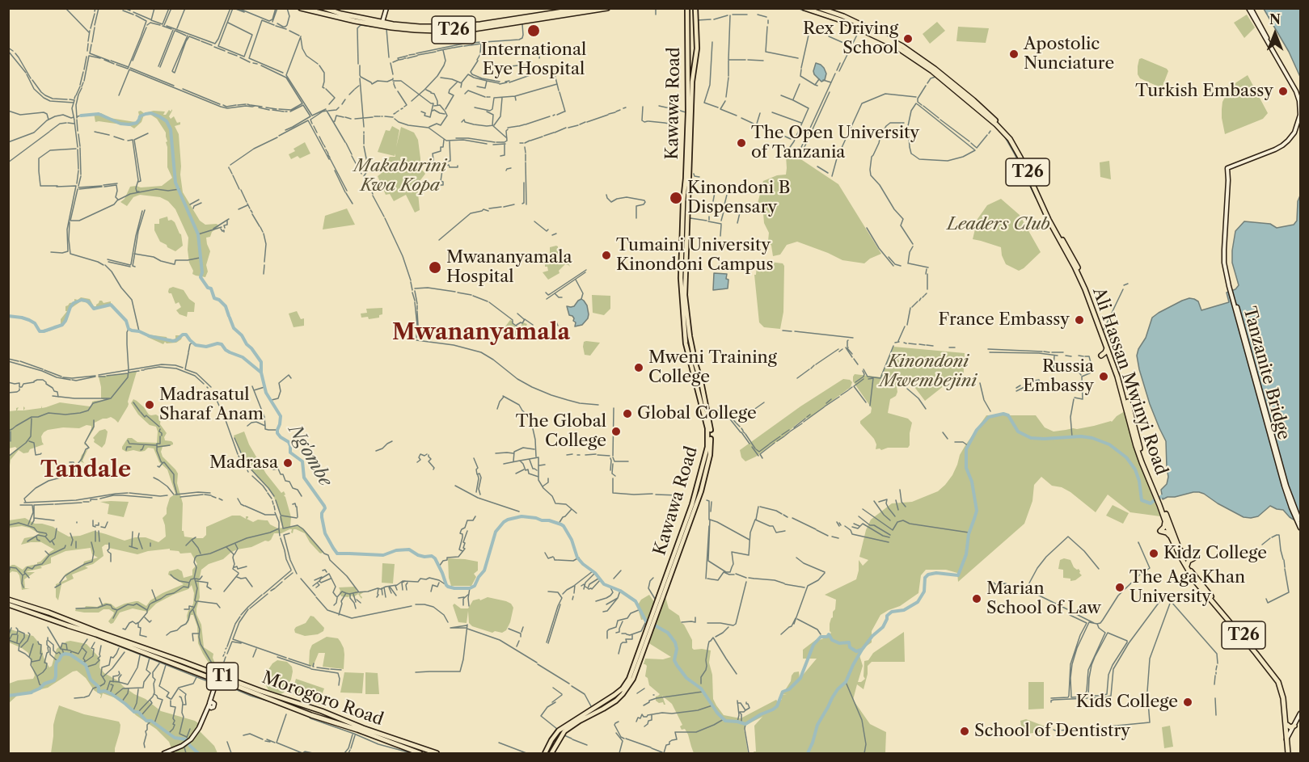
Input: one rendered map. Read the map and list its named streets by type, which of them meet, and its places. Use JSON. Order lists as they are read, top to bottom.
{
  "streets": {
    "highway": [
      "T26",
      "Ali Hassan Mwinyi Road",
      "T1",
      "Morogoro Road"
    ],
    "main road": ["Kawawa Road", "Tanzanite Bridge"]
  },
  "crossings": [
    ["T26", "Ali Hassan Mwinyi Road"]
  ],
  "districts": ["Mwananyamala", "Tandale"],
  "water": ["Ng'ombe"],
  "parks": ["Makaburini Kwa Kopa", "Leaders Club", "Kinondoni Mwembejini"],
  "places": [
    "International Eye Hospital",
    "Rex Driving School",
    "Apostolic Nunciature",
    "Turkish Embassy",
    "The Open University of Tanzania",
    "Kinondoni B Dispensary",
    "Tumaini University Kinondoni Campus",
    "Mwananyamala Hospital",
    "France Embassy",
    "Mweni Training College",
    "Russia Embassy",
    "Madrasatul Sharaf Anam",
    "Global College",
    "The Global College",
    "Madrasa",
    "Kidz College",
    "The Aga Khan University",
    "Marian School of Law",
    "Kids College",
    "School of Dentistry"
  ],
  "north": "top"
}
